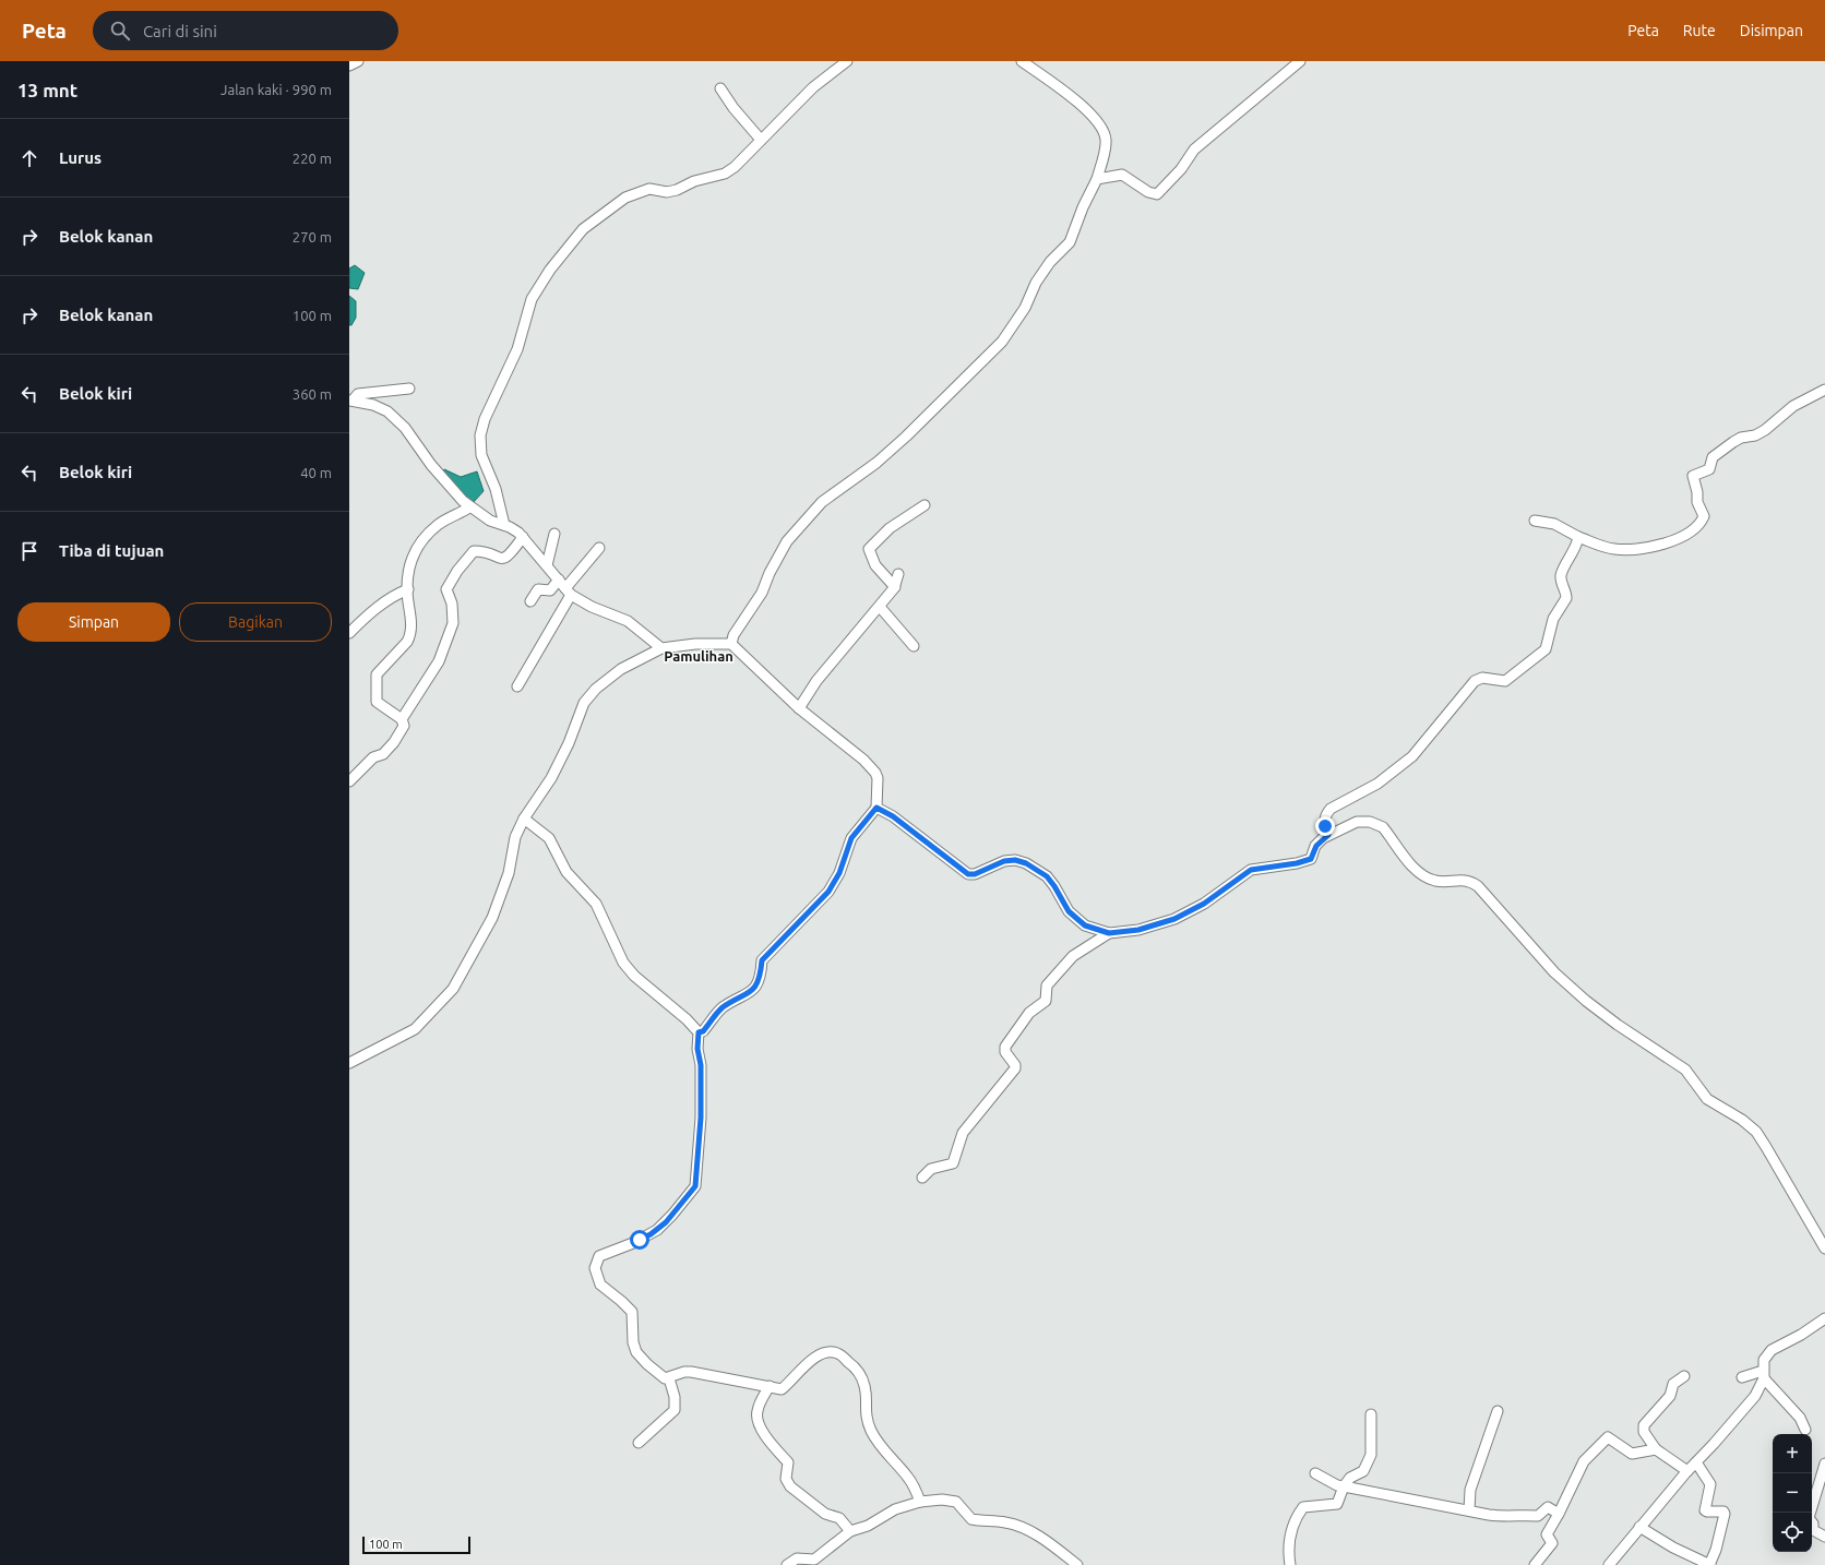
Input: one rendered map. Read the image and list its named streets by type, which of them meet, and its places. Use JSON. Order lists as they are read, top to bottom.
{
  "districts": ["Pamulihan"],
  "scale_bar": "100 m",
  "page": {
    "header": "Peta",
    "search": "Cari di sini",
    "nav": ["Peta", "Rute", "Disimpan"],
    "heading": ["13 mnt", "Jalan kaki · 990 m"],
    "list": [
      ["Lurus", "220 m"],
      ["Belok kanan", "270 m"],
      ["Belok kanan", "100 m"],
      ["Belok kiri", "360 m"],
      ["Belok kiri", "40 m"],
      "Tiba di tujuan"
    ],
    "buttons": ["Simpan", "Bagikan"],
    "map_buttons": ["+", "−"],
    "scale": "100 m"
  }
}
